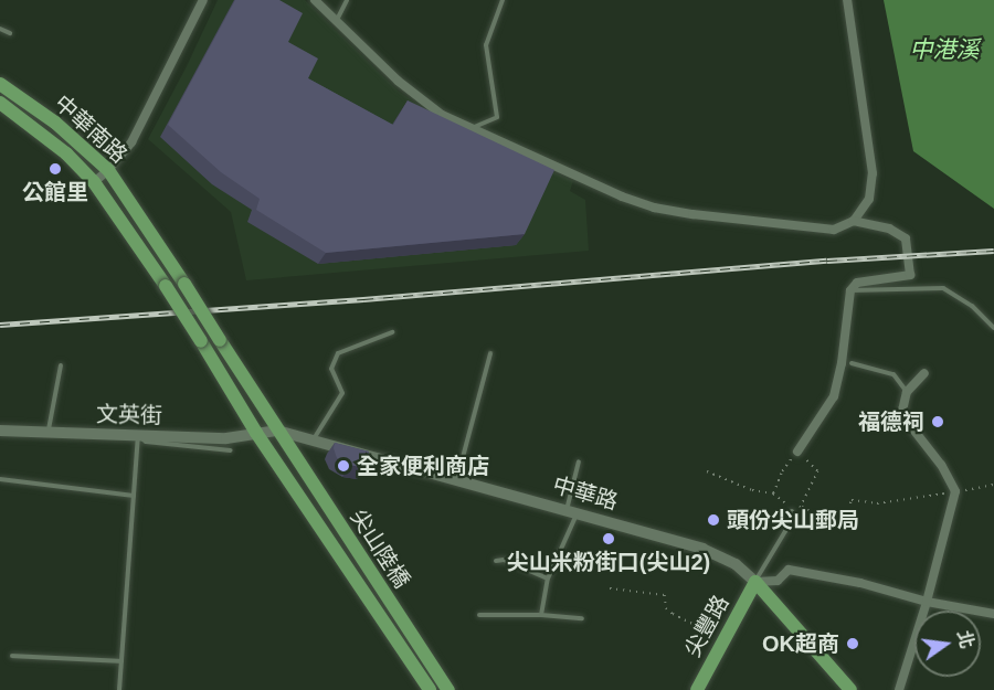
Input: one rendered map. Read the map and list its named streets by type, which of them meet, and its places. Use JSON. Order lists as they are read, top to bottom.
{
  "streets": {
    "main road": [
      "中華南路",
      "中華路",
      "尖山陸橋",
      "尖豐路"
    ],
    "street": ["文英街"]
  },
  "crossings": [
    ["中華南路", "文英街"],
    ["中華南路", "中華路"],
    ["中華南路", "尖山陸橋"],
    ["文英街", "中華路"],
    ["文英街", "尖山陸橋"],
    ["中華路", "尖山陸橋"],
    ["中華路", "尖豐路"]
  ],
  "water": ["中港溪"],
  "places": [
    "公館里",
    "福德祠",
    "全家便利商店",
    "頭份尖山郵局",
    "尖山米粉街口(尖山2)",
    "OK超商"
  ],
  "north": "right"
}
